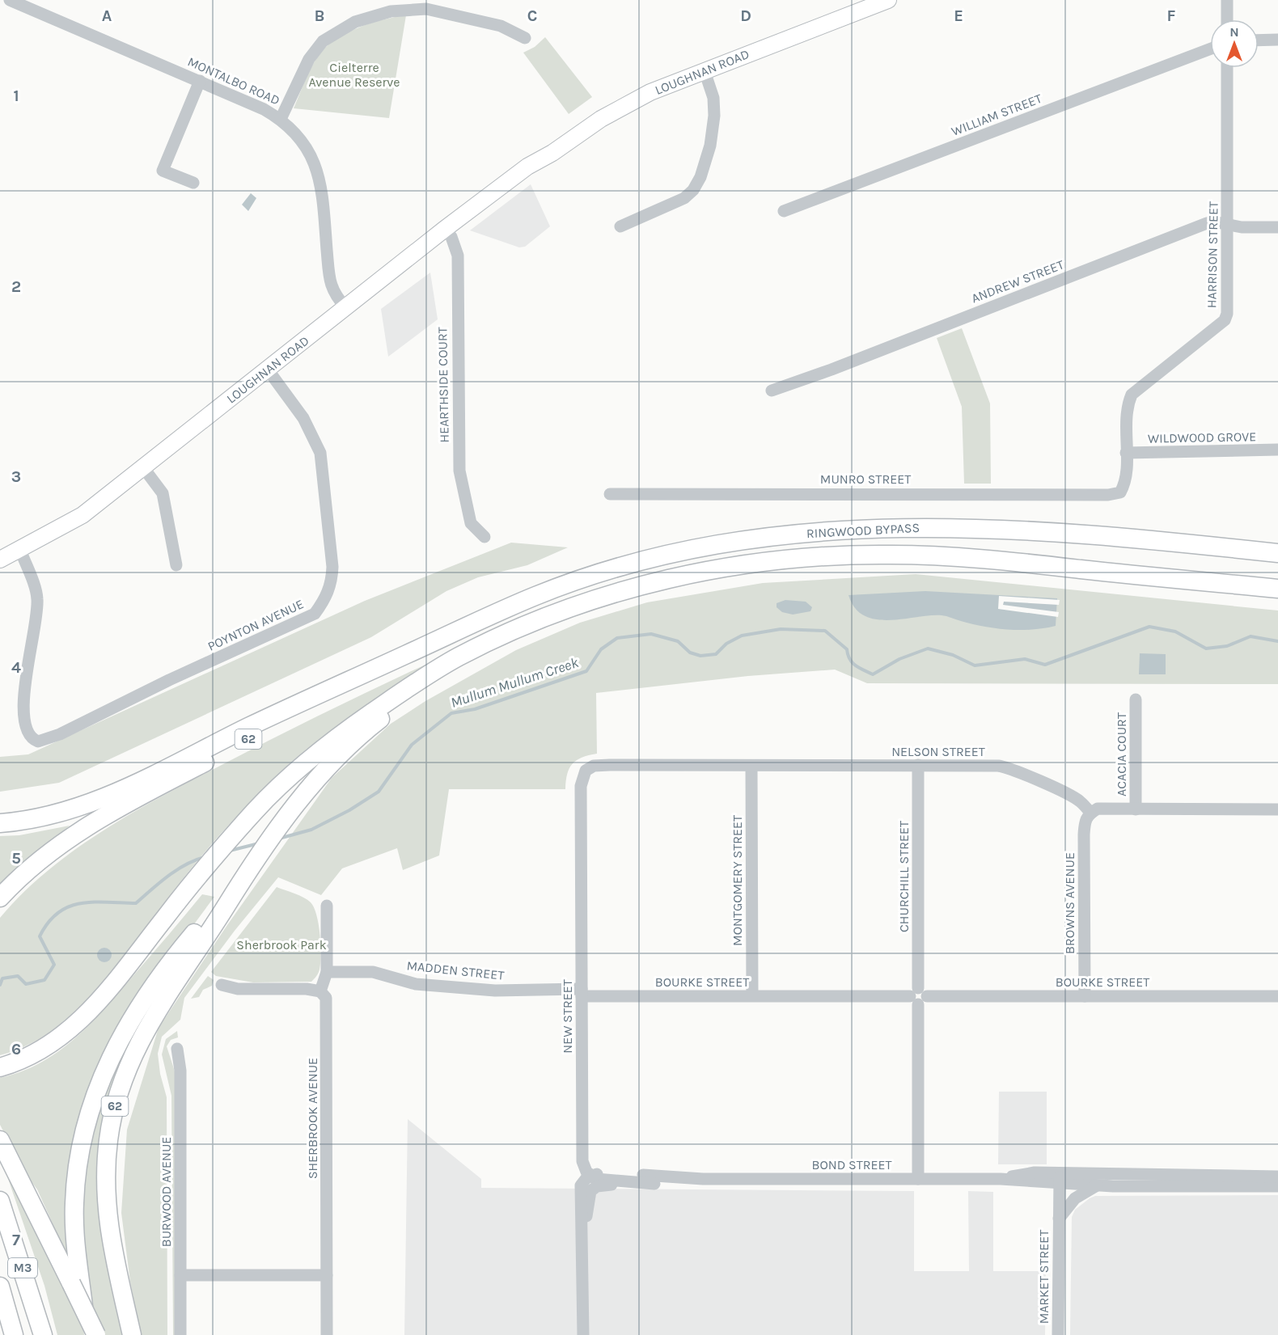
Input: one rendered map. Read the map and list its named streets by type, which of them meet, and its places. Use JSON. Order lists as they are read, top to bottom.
{
  "streets": {
    "highway": ["RINGWOOD BYPASS", "62", "M3"],
    "main road": ["LOUGHNAN ROAD"],
    "street": [
      "MONTALBO ROAD",
      "WILLIAM STREET",
      "HARRISON STREET",
      "ANDREW STREET",
      "HEARTHSIDE COURT",
      "WILDWOOD GROVE",
      "MUNRO STREET",
      "POYNTON AVENUE",
      "NELSON STREET",
      "ACACIA COURT",
      "CHURCHILL STREET",
      "MONTGOMERY STREET",
      "BROWNS AVENUE",
      "MADDEN STREET",
      "BOURKE STREET",
      "NEW STREET",
      "SHERBROOK AVENUE",
      "BOND STREET",
      "BURWOOD AVENUE",
      "MARKET STREET"
    ]
  },
  "crossings": [
    ["LOUGHNAN ROAD", "MONTALBO ROAD"],
    ["LOUGHNAN ROAD", "HEARTHSIDE COURT"],
    ["LOUGHNAN ROAD", "POYNTON AVENUE"],
    ["HARRISON STREET", "ANDREW STREET"],
    ["HARRISON STREET", "WILDWOOD GROVE"],
    ["HARRISON STREET", "MUNRO STREET"],
    ["RINGWOOD BYPASS", "62"],
    ["NELSON STREET", "CHURCHILL STREET"],
    ["NELSON STREET", "MONTGOMERY STREET"],
    ["NELSON STREET", "BROWNS AVENUE"],
    ["NELSON STREET", "NEW STREET"],
    ["CHURCHILL STREET", "BOURKE STREET"],
    ["CHURCHILL STREET", "BOND STREET"],
    ["MONTGOMERY STREET", "BOURKE STREET"],
    ["BROWNS AVENUE", "BOURKE STREET"],
    ["MADDEN STREET", "BOURKE STREET"],
    ["MADDEN STREET", "NEW STREET"],
    ["BOURKE STREET", "NEW STREET"],
    ["NEW STREET", "BOND STREET"],
    ["BOND STREET", "MARKET STREET"]
  ],
  "water": ["Mullum Mullum Creek"],
  "parks": ["Cielterre Avenue Reserve", "Sherbrook Park"],
  "north": "top",
  "grid": {
    "columns": [
      "A",
      "B",
      "C",
      "D",
      "E",
      "F"
    ],
    "rows": [
      "1",
      "2",
      "3",
      "4",
      "5",
      "6",
      "7"
    ]
  }
}
